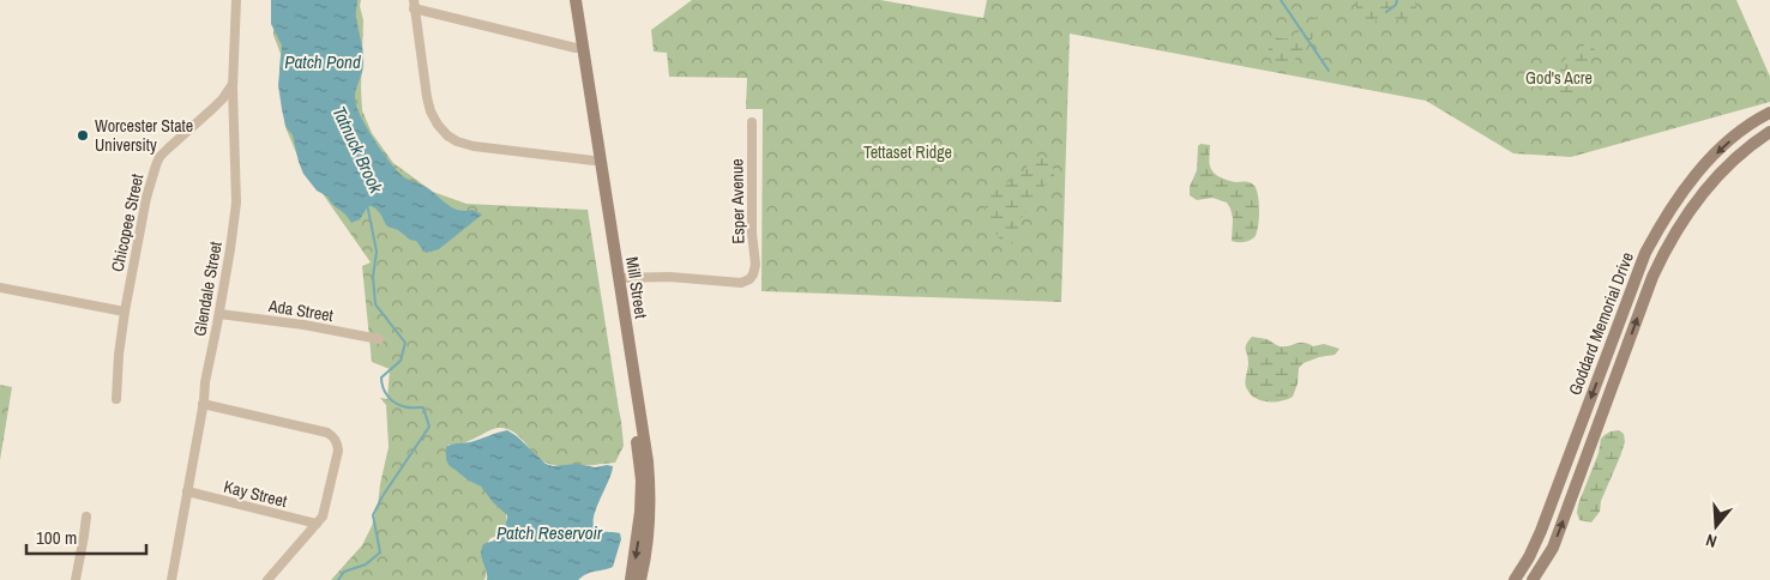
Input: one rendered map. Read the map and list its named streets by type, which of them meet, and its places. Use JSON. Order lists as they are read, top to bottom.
{
  "streets": {
    "main road": ["Mill Street", "Goddard Memorial Drive"],
    "street": [
      "Esper Avenue",
      "Chicopee Street",
      "Glendale Street",
      "Ada Street",
      "Kay Street"
    ]
  },
  "crossings": [
    ["Esper Avenue", "Mill Street"],
    ["Chicopee Street", "Glendale Street"],
    ["Glendale Street", "Ada Street"],
    ["Glendale Street", "Kay Street"]
  ],
  "water": ["Patch Pond", "Tatnuck Brook", "Patch Reservoir"],
  "parks": ["God's Acre", "Tettaset Ridge"],
  "places": ["Worcester State University"],
  "scale_bar": "100 m",
  "north": "bottom"
}
